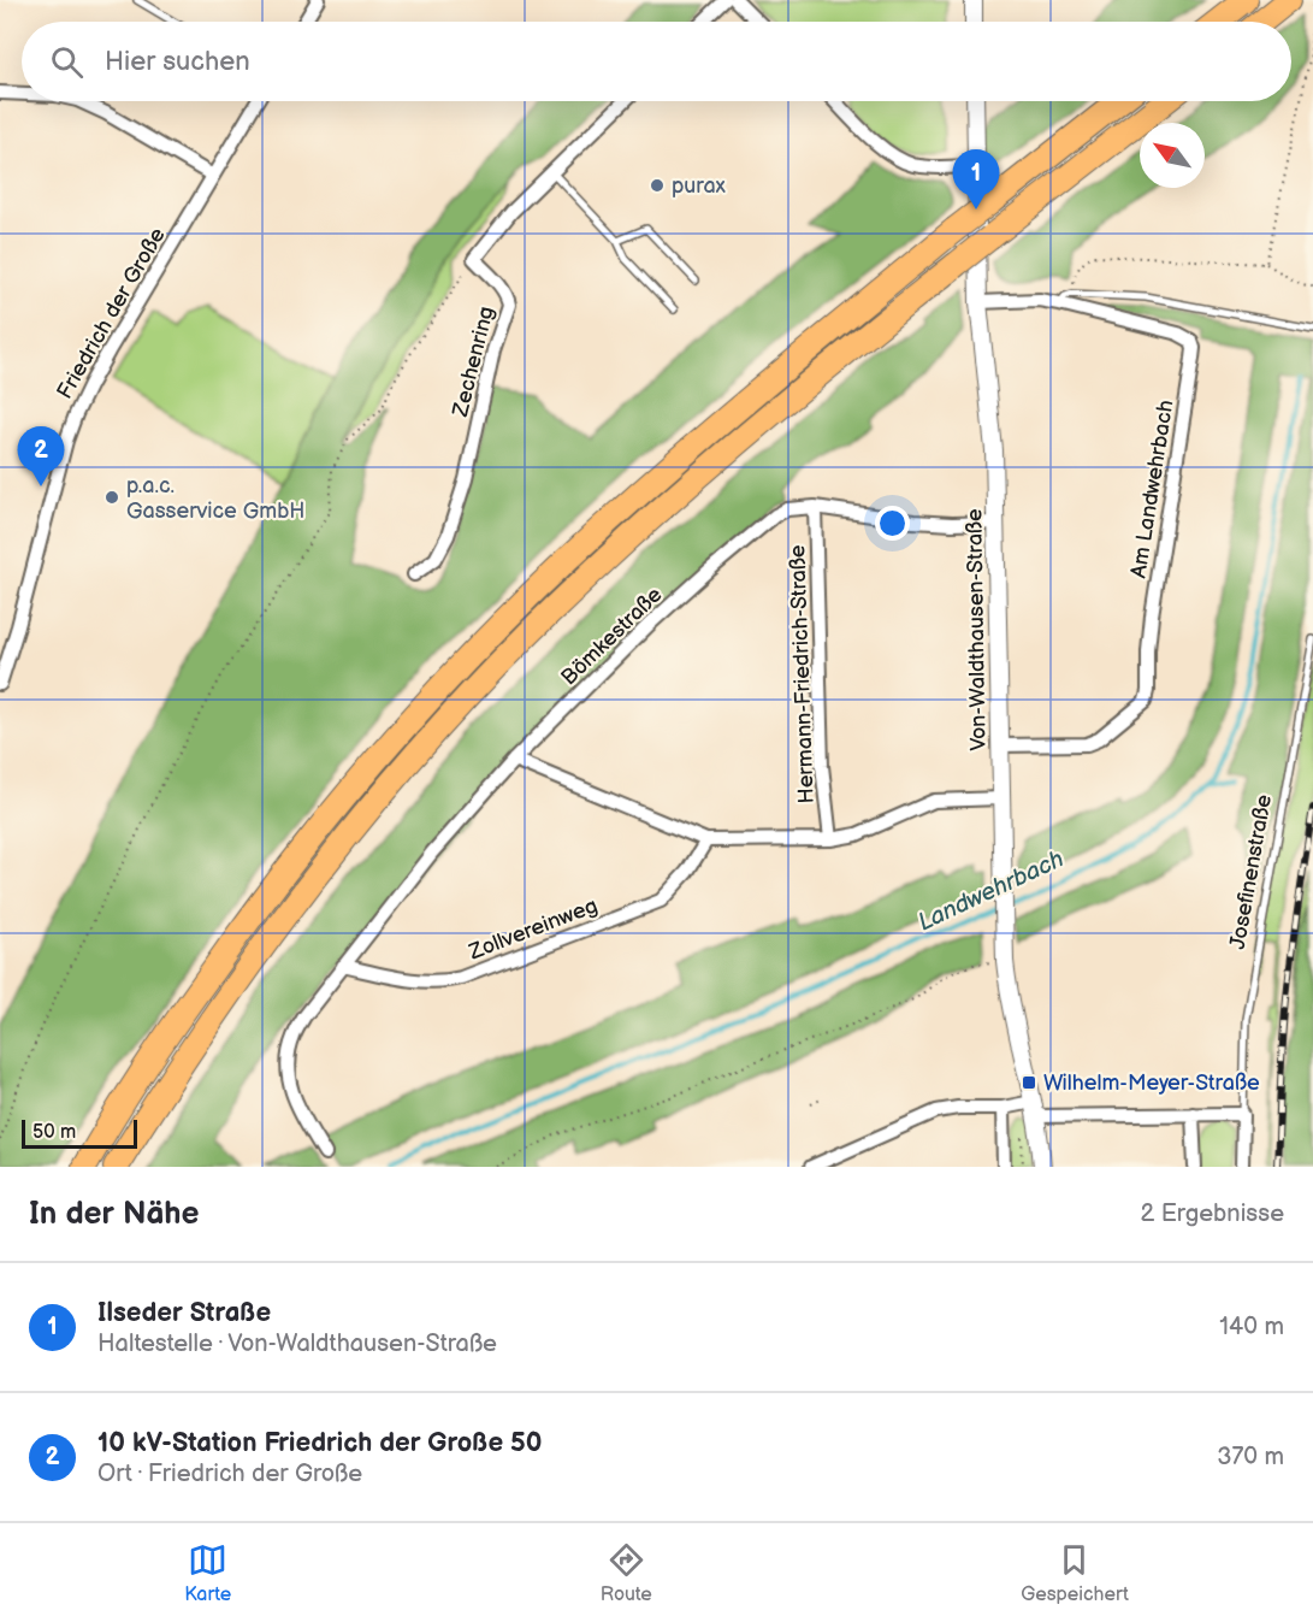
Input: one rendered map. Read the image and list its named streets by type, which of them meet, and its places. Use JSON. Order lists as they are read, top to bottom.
{
  "streets": {
    "street": [
      "Friedrich der Große",
      "Zechenring",
      "Am Landwehrbach",
      "Von-Waldthausen-Straße",
      "Bömkestraße",
      "Hermann-Friedrich-Straße",
      "Josefinenstraße",
      "Zollvereinweg"
    ]
  },
  "crossings": [
    ["Am Landwehrbach", "Von-Waldthausen-Straße"],
    ["Von-Waldthausen-Straße", "Bömkestraße"],
    ["Bömkestraße", "Hermann-Friedrich-Straße"],
    ["Bömkestraße", "Zollvereinweg"]
  ],
  "water": ["Landwehrbach"],
  "places": {
    "other": ["purax", "p.a.c. Gasservice GmbH"],
    "transit": ["Wilhelm-Meyer-Straße"]
  },
  "scale_bar": "50 m",
  "north": "top left",
  "page": {
    "search": "Hier suchen",
    "pins": ["1", "2"],
    "scale": "50 m",
    "heading": ["In der Nähe", "2 Ergebnisse"],
    "list": [
      {
        "mark": "1",
        "name": "Ilseder Straße",
        "note": "Haltestelle · Von-Waldthausen-Straße",
        "value": "140 m"
      },
      {
        "mark": "2",
        "name": "10 kV-Station Friedrich der Große 50",
        "note": "Ort · Friedrich der Große",
        "value": "370 m"
      }
    ],
    "nav": ["Karte", "Route", "Gespeichert"]
  }
}
